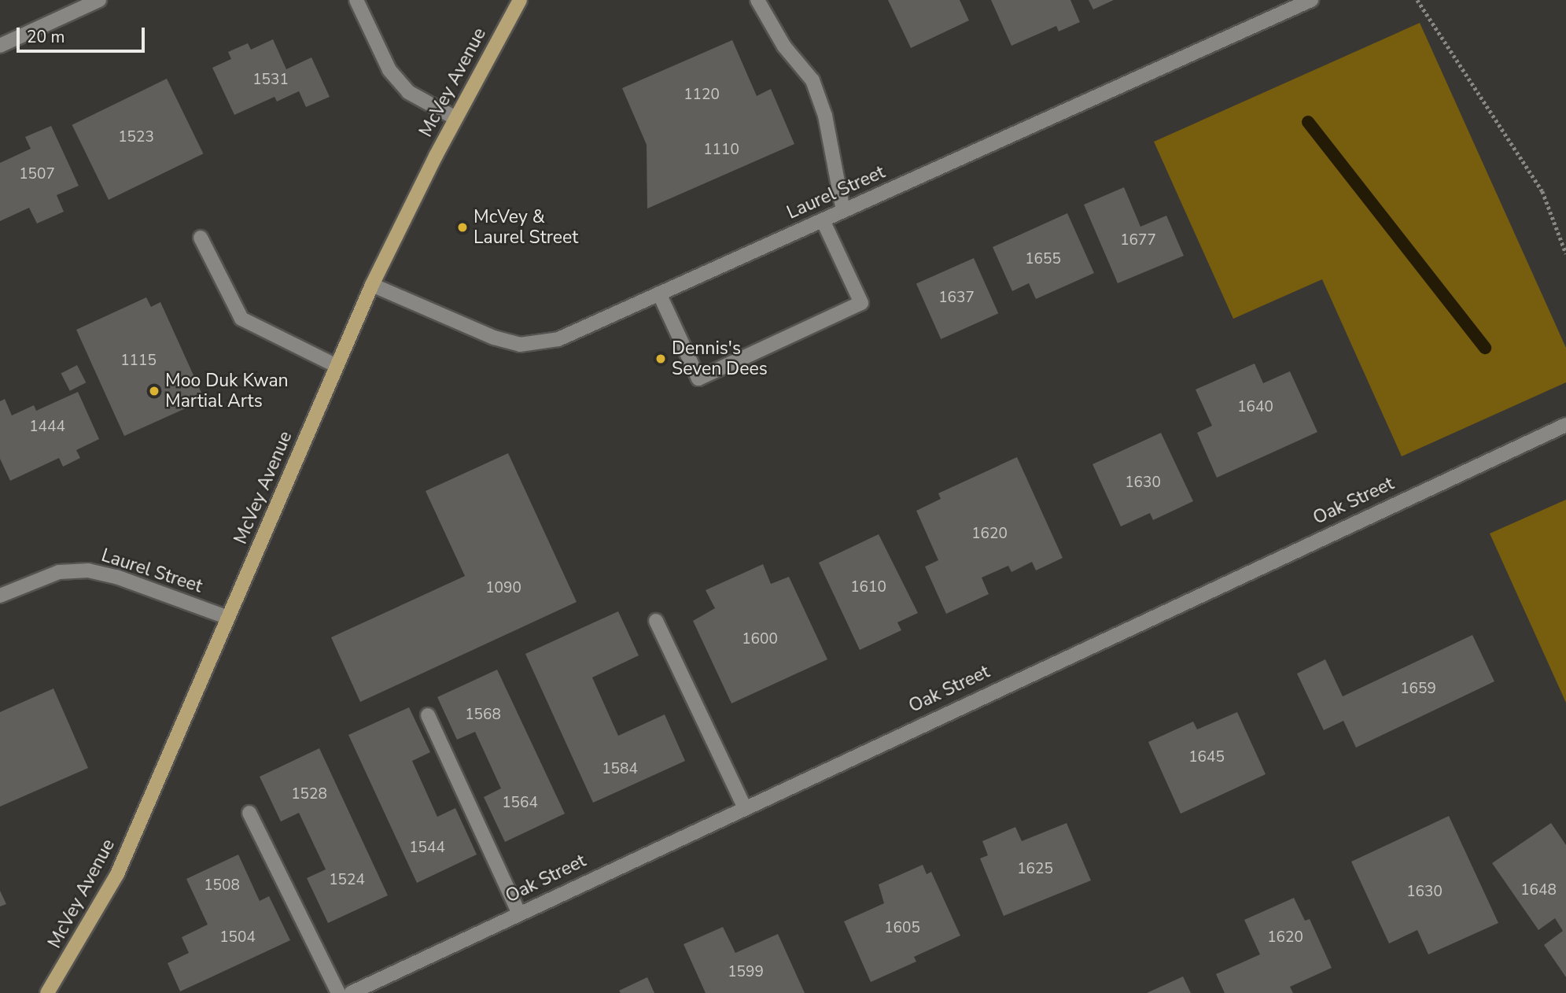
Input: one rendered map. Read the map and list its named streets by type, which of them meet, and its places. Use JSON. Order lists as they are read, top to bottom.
{
  "streets": {
    "main road": ["McVey Avenue"],
    "street": ["Laurel Street", "Oak Street"]
  },
  "crossings": [
    ["McVey Avenue", "Laurel Street"]
  ],
  "places": ["McVey & Laurel Street", "Dennis's Seven Dees", "Moo Duk Kwan Martial Arts"],
  "house_numbers": [
    "1531",
    "1120",
    "1523",
    "1110",
    "1507",
    "1677",
    "1655",
    "1637",
    "1115",
    "1640",
    "1444",
    "1630",
    "1620",
    "1610",
    "1090",
    "1600",
    "1659",
    "1568",
    "1645",
    "1584",
    "1528",
    "1564",
    "1544",
    "1625",
    "1524",
    "1508",
    "1648",
    "1630",
    "1605",
    "1504",
    "1620",
    "1599"
  ],
  "scale_bar": "20 m"
}
